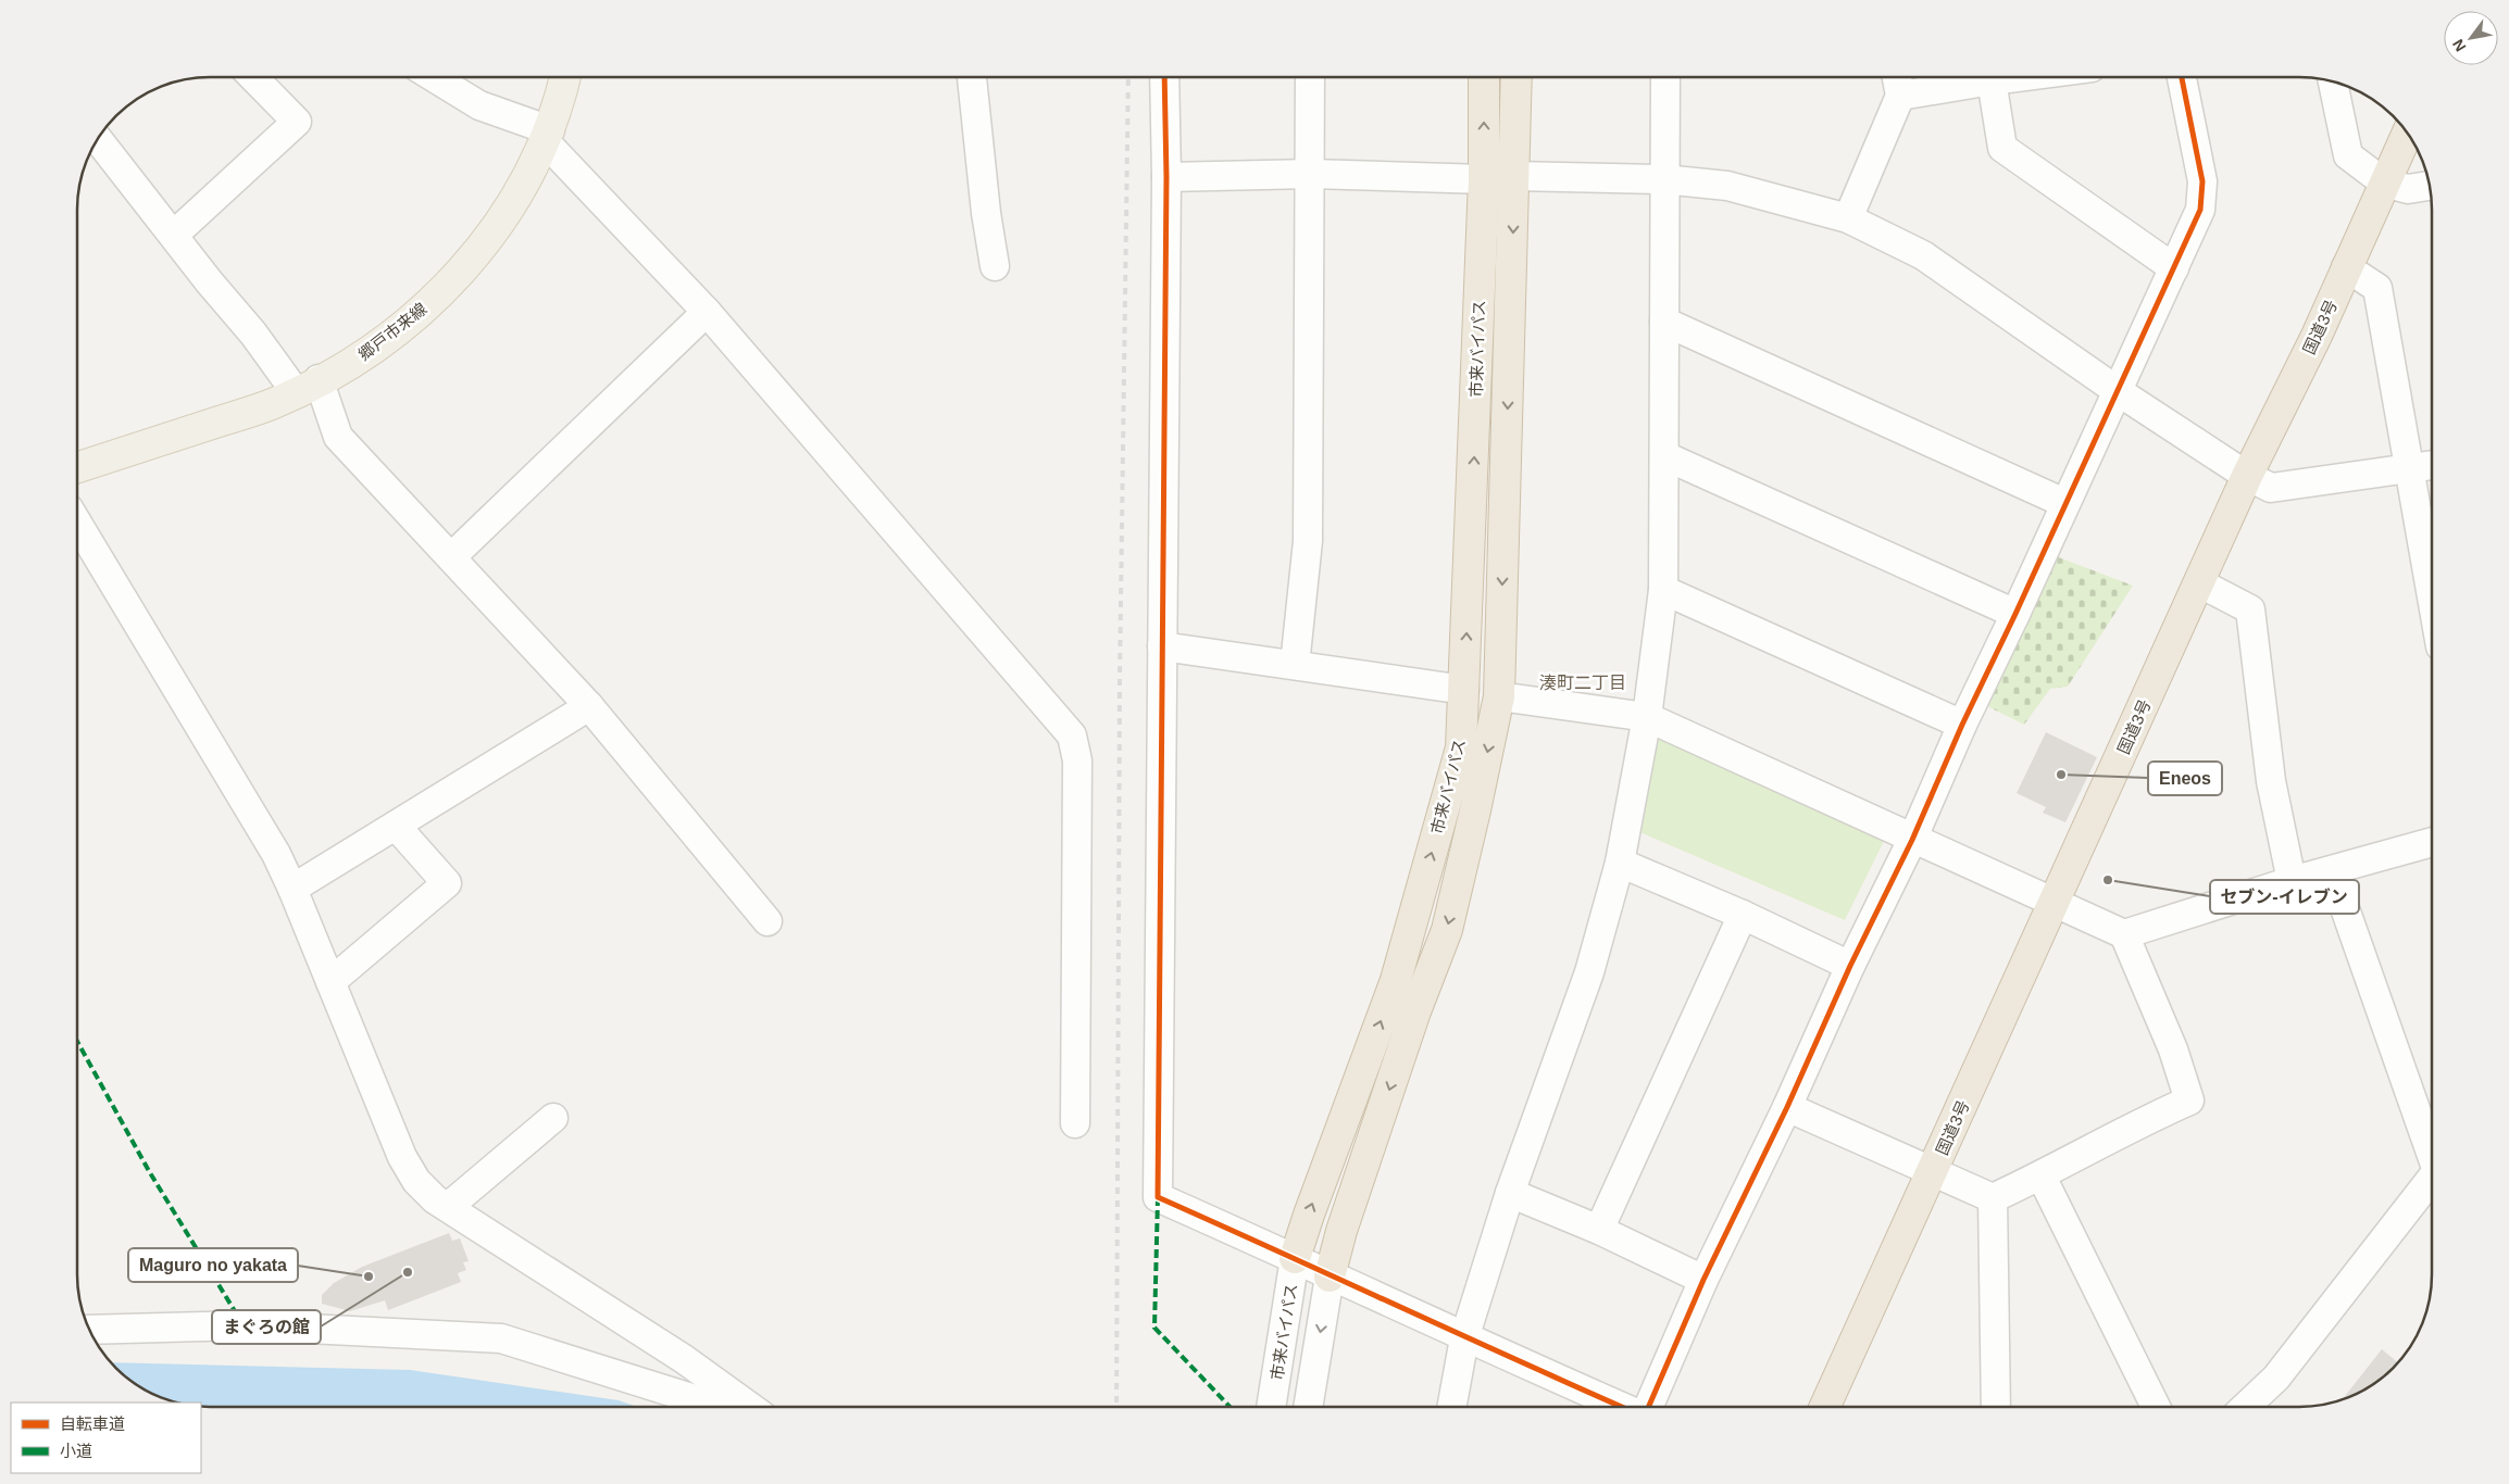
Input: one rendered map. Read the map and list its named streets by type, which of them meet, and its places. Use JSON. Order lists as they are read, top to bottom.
{
  "streets": {
    "highway": ["国道3号", "市来バイパス"],
    "main road": ["郷戸市来線"]
  },
  "districts": ["湊町二丁目"],
  "places": [
    "Eneos",
    "セブン-イレブン",
    "まぐろの館",
    "Maguro no yakata"
  ],
  "legend": ["自転車道", "小道"],
  "north": "bottom left"
}
